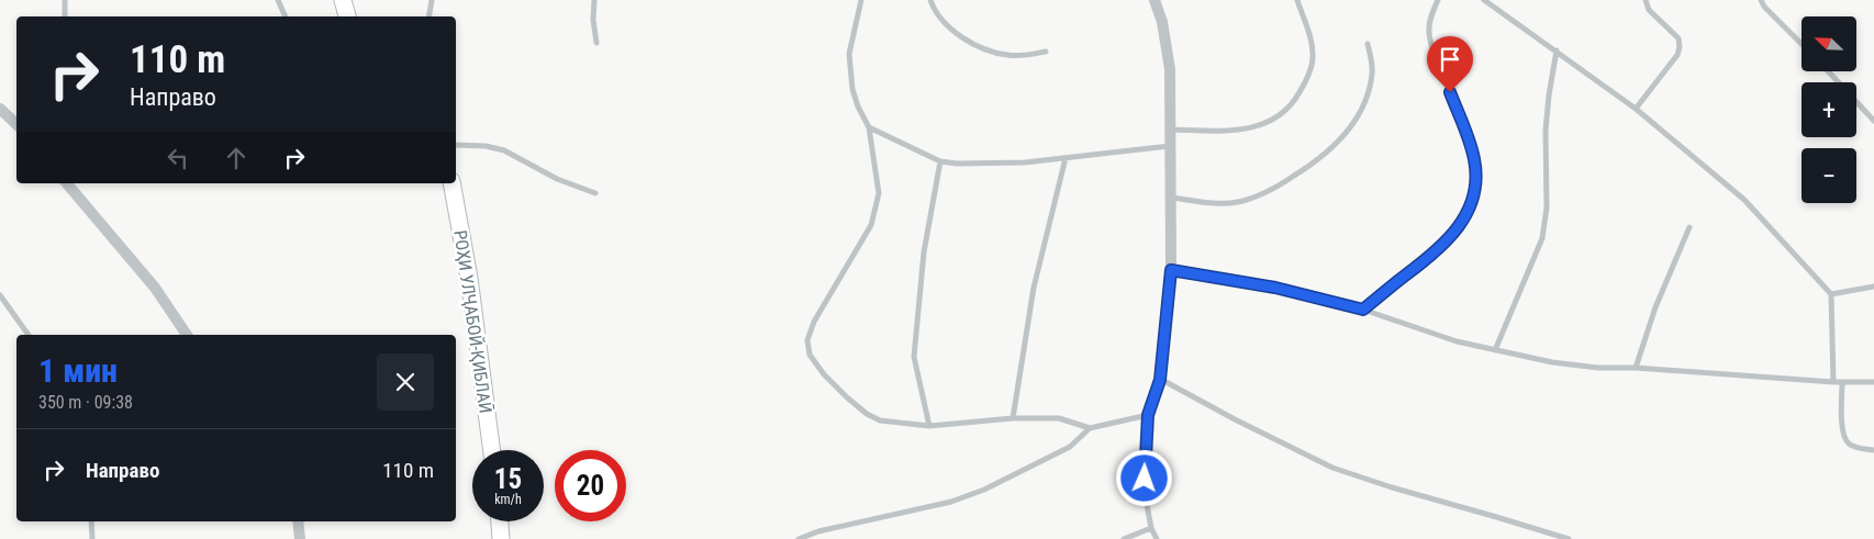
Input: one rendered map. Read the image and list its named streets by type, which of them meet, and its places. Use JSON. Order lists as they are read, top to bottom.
{
  "streets": {
    "street": ["РОҲИ УЛҶАБОЙ-ҚИБЛАӢ"]
  },
  "north": "top left",
  "page": {
    "map_buttons": ["+", "−"],
    "turn": ["110 m", "Направо"],
    "heading": ["1 мин", "350 m · 09:38"],
    "list": [
      {
        "name": "Направо",
        "value": "110 m"
      }
    ],
    "speed": "15 km/h",
    "limit": "20"
  }
}
